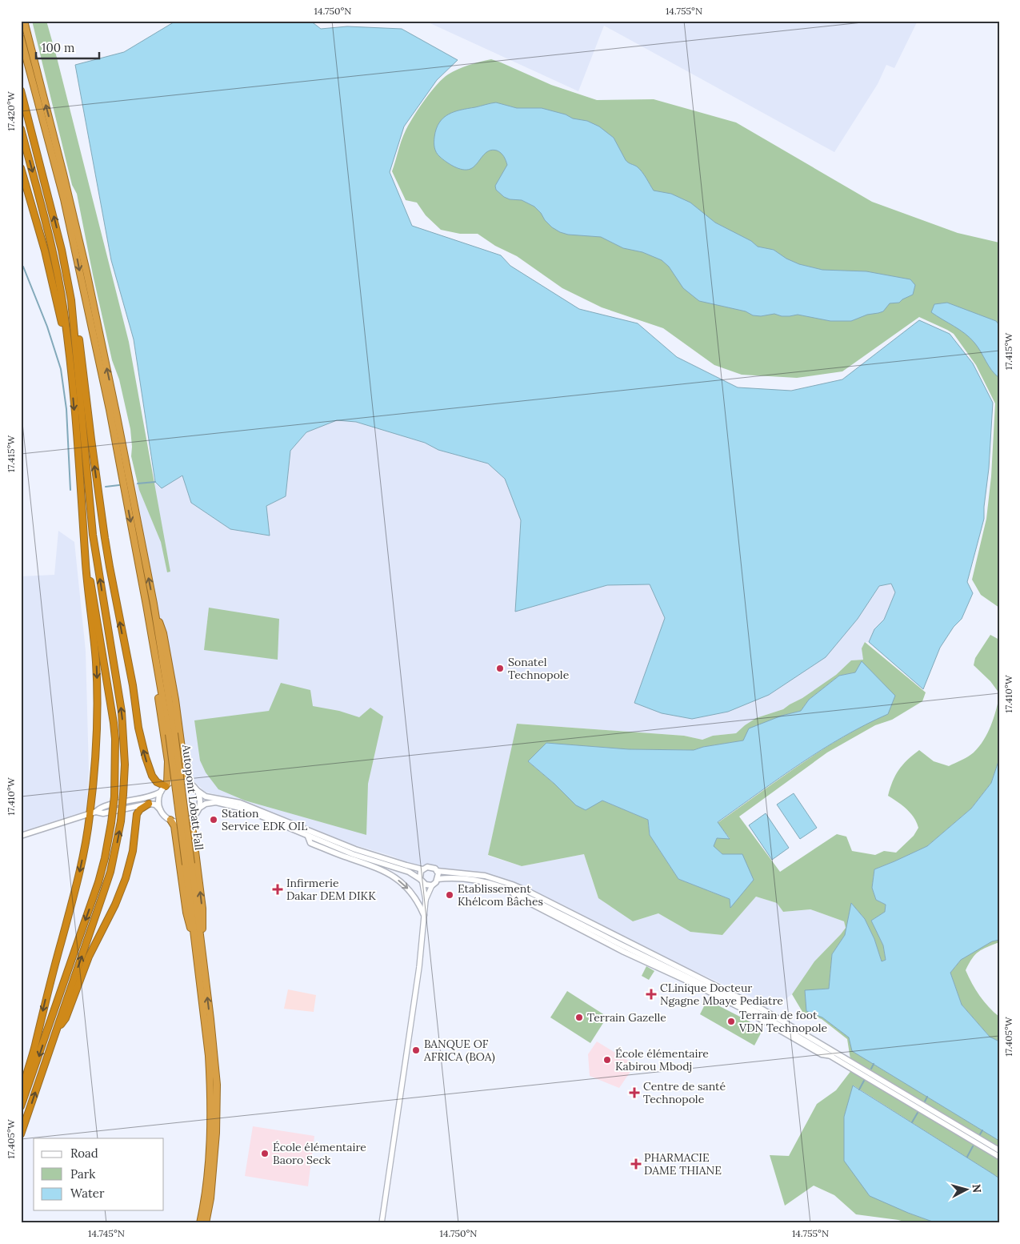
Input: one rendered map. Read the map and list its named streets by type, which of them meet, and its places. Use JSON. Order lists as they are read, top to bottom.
{
  "streets": {
    "highway": ["Autopont Lobatt Fall"]
  },
  "places": {
    "other": [
      "Sonatel Technopole",
      "Station Service EDK OIL",
      "Etablissement Khélcom Bâches",
      "Terrain Gazelle",
      "Terrain de foot VDN Technopole",
      "BANQUE OF AFRICA (BOA)",
      "École élémentaire Kabirou Mbodj",
      "École élémentaire Baoro Seck"
    ],
    "health": [
      "Infirmerie Dakar DEM DIKK",
      "CLinique Docteur Ngagne Mbaye Pediatre",
      "Centre de santé Technopole",
      "PHARMACIE DAME THIANE"
    ]
  },
  "legend": ["Road", "Park", "Water"],
  "scale_bar": "100 m",
  "north": "right",
  "coordinates": [
    "14.750°N",
    "14.755°N",
    "17.420°W",
    "17.415°W",
    "17.410°W",
    "17.405°W",
    "14.745°N"
  ]
}
